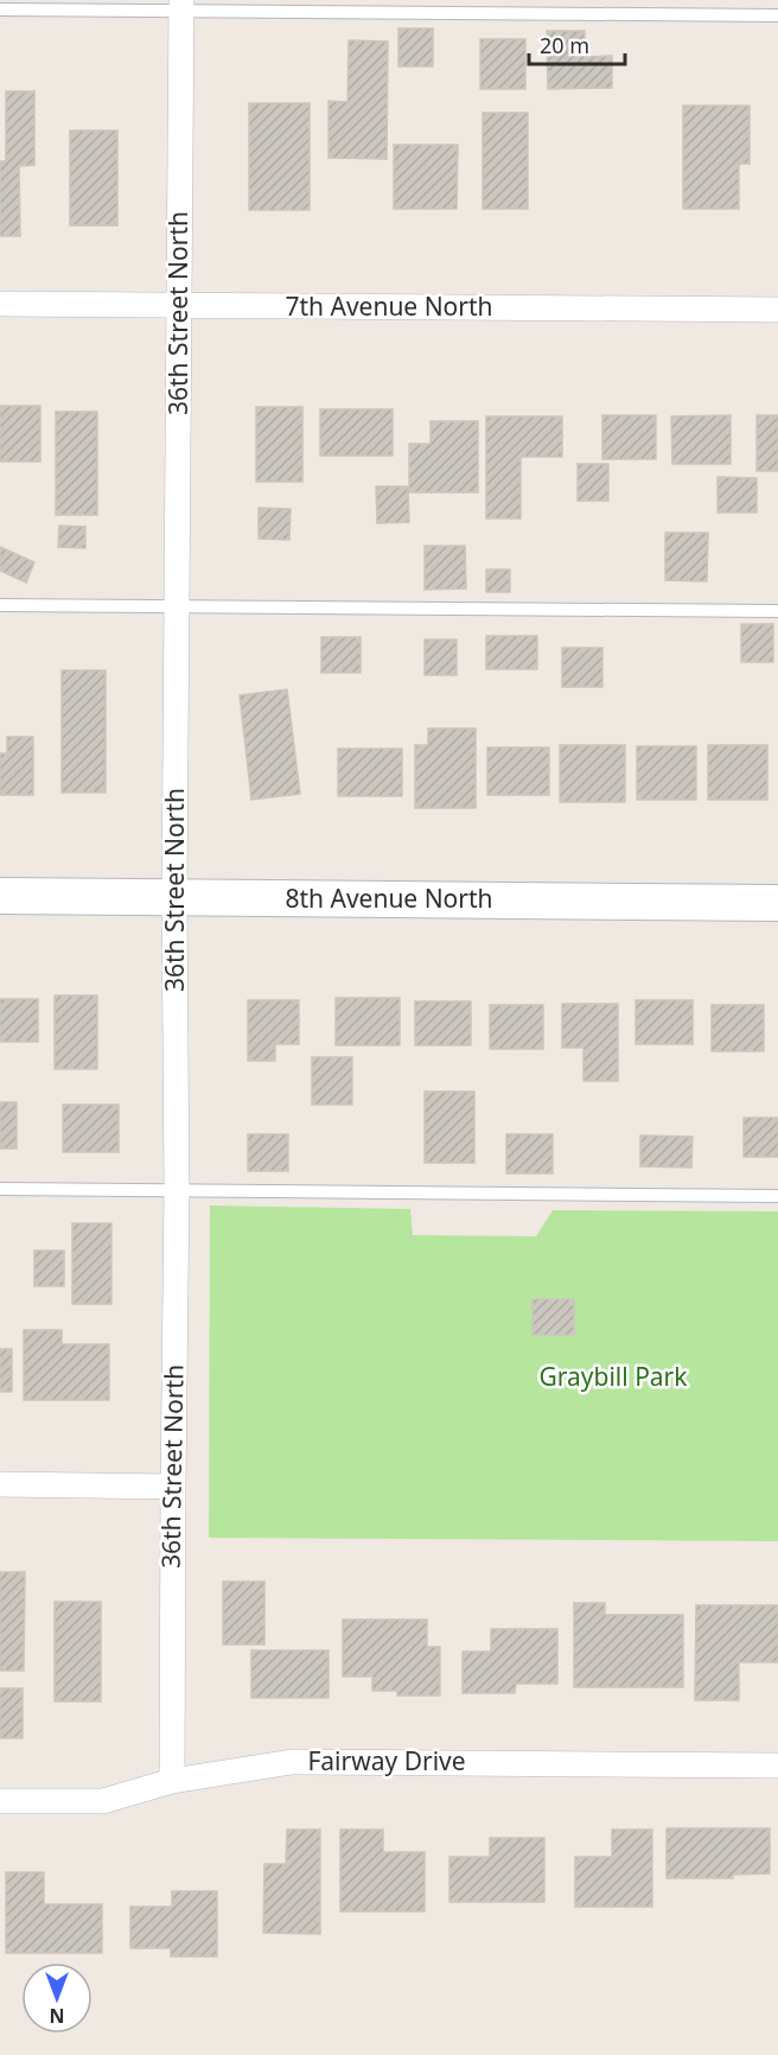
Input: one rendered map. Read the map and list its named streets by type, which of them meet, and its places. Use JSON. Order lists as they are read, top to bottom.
{
  "streets": {
    "street": [
      "7th Avenue North",
      "36th Street North",
      "8th Avenue North",
      "Fairway Drive"
    ]
  },
  "crossings": [
    ["7th Avenue North", "36th Street North"],
    ["36th Street North", "8th Avenue North"],
    ["36th Street North", "Fairway Drive"]
  ],
  "parks": ["Graybill Park"],
  "scale_bar": "20 m",
  "north": "bottom"
}
